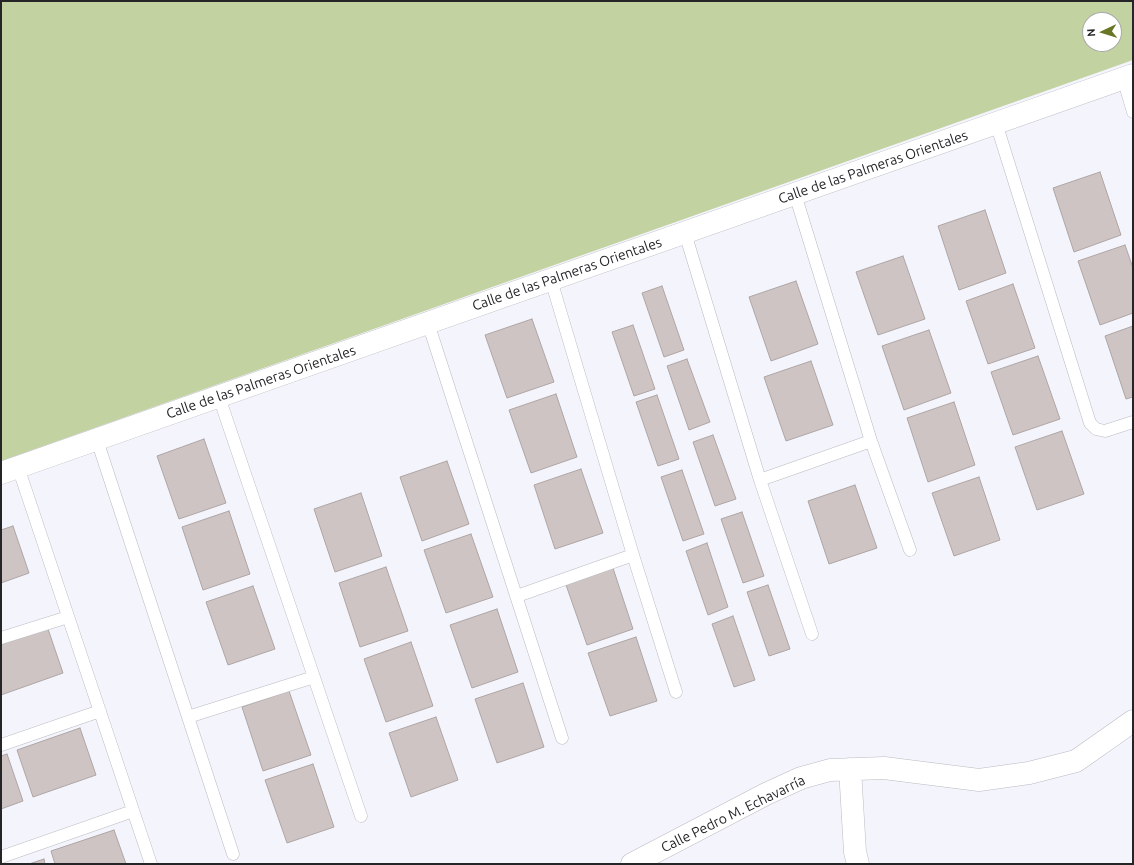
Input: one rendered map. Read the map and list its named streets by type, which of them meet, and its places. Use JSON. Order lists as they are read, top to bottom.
{
  "streets": {
    "street": ["Calle de las Palmeras Orientales", "Calle Pedro M. Echavarría"]
  },
  "north": "left"
}
